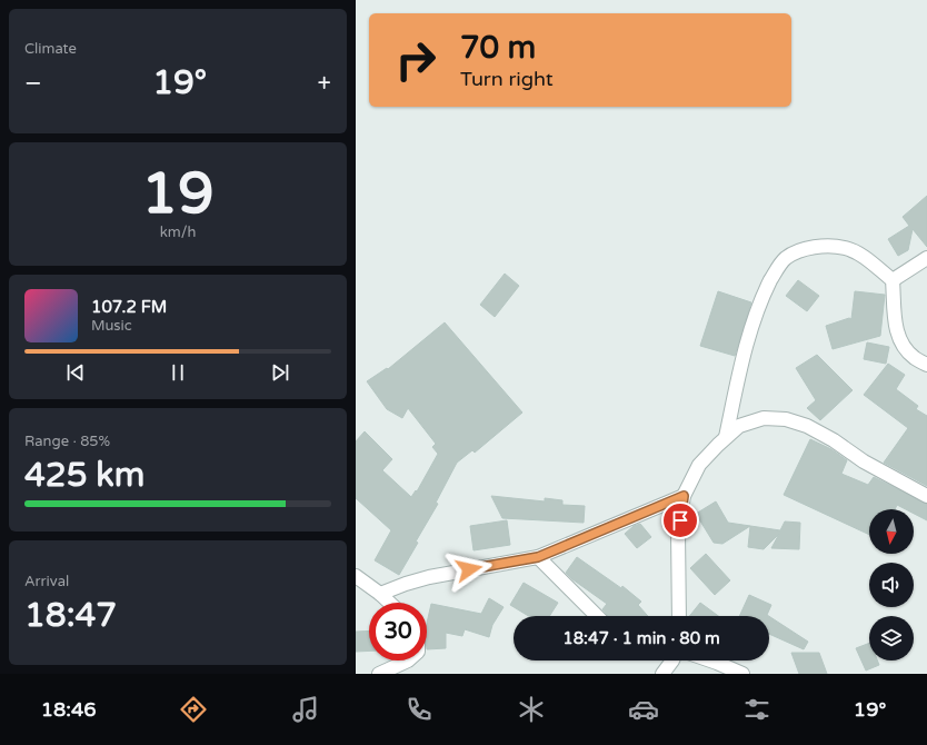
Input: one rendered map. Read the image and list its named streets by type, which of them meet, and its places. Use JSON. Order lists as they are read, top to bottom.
{
  "north": "bottom",
  "page": {
    "tile": [
      "Climate",
      ["19", "km/h"],
      ["Range · 85%", "425 km"],
      ["Arrival", "18:47"]
    ],
    "turn": ["70 m", "Turn right"],
    "heat": ["−", "19°", "+"],
    "song": ["107.2 FM", "Music"],
    "limit": "30",
    "trip": "18:47 · 1 min · 80 m",
    "tabs": ["18:46", "19°"]
  }
}
